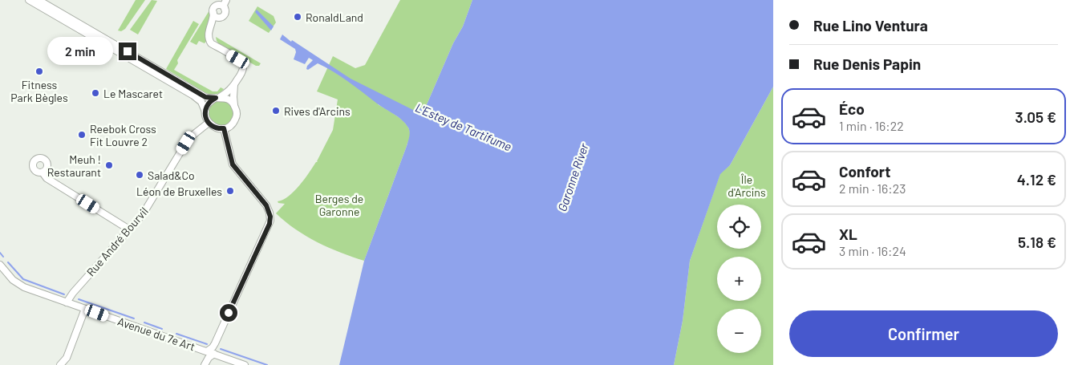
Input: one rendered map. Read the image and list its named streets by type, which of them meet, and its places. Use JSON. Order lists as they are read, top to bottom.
{
  "streets": {
    "street": ["Rue André Bourvil", "Avenue du 7e Art"]
  },
  "crossings": [
    ["Rue André Bourvil", "Avenue du 7e Art"]
  ],
  "water": ["L'Estey de Tartifume", "Garonne River"],
  "parks": ["Île d'Arcins", "Berges de Garonne"],
  "places": [
    "RonaldLand",
    "Fitness Park Bègles",
    "Le Mascaret",
    "Rives d'Arcins",
    "Reebok Cross Fit Louvre 2",
    "Meuh ! Restaurant",
    "Salad&Co",
    "Léon de Bruxelles"
  ],
  "page": {
    "banner": ["Rue Lino Ventura", "Rue Denis Papin"],
    "bubble": "2 min",
    "list": [
      {
        "name": "Éco",
        "note": "1 min · 16:22",
        "value": "3.05 €"
      },
      {
        "name": "Confort",
        "note": "2 min · 16:23",
        "value": "4.12 €"
      },
      {
        "name": "XL",
        "note": "3 min · 16:24",
        "value": "5.18 €"
      }
    ],
    "map_buttons": ["+", "−"],
    "buttons": "Confirmer"
  }
}
